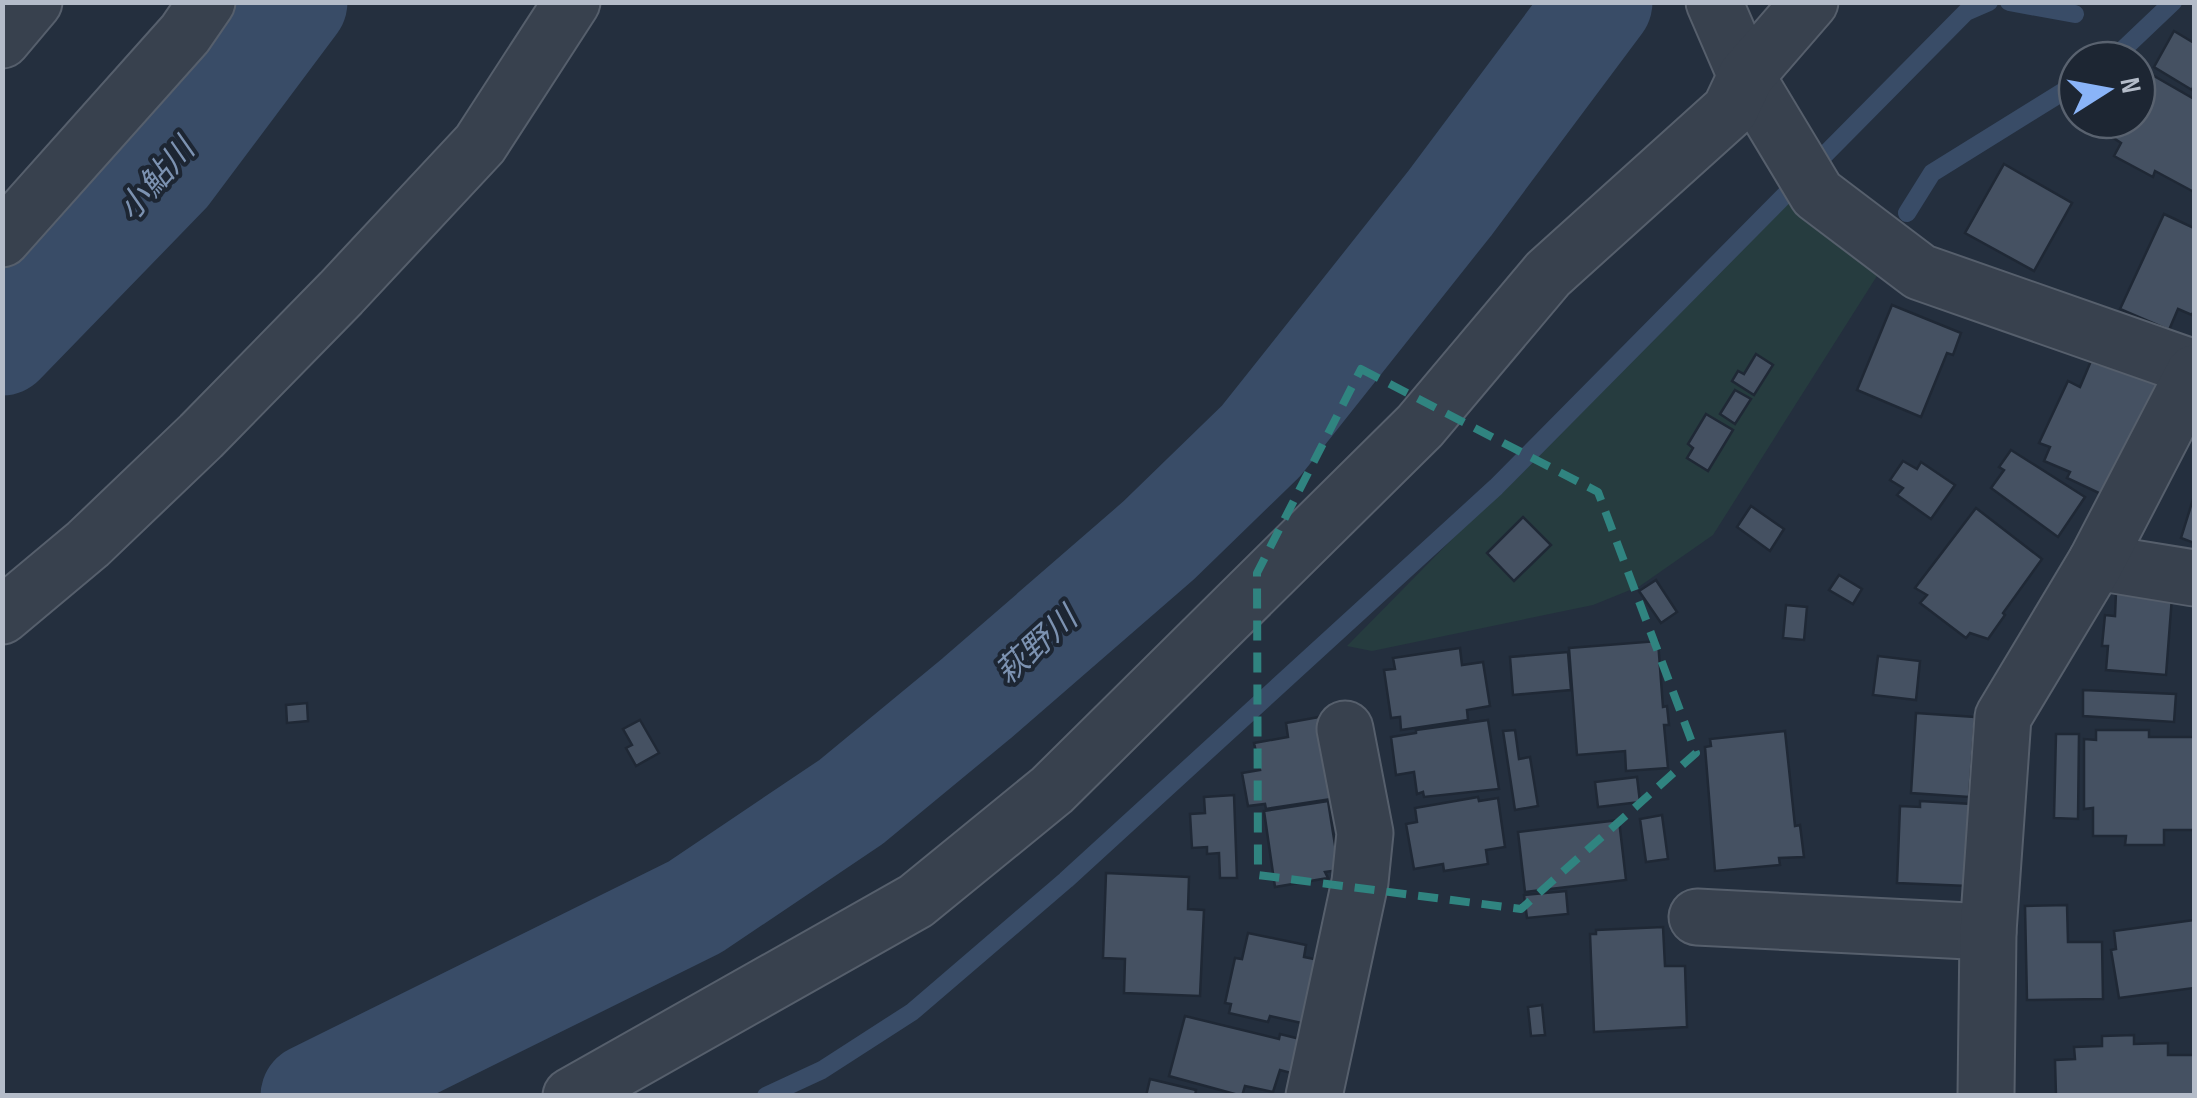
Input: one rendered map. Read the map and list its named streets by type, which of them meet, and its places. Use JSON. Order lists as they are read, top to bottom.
{
  "water": ["小鮎川", "萩野川"],
  "north": "right"
}
